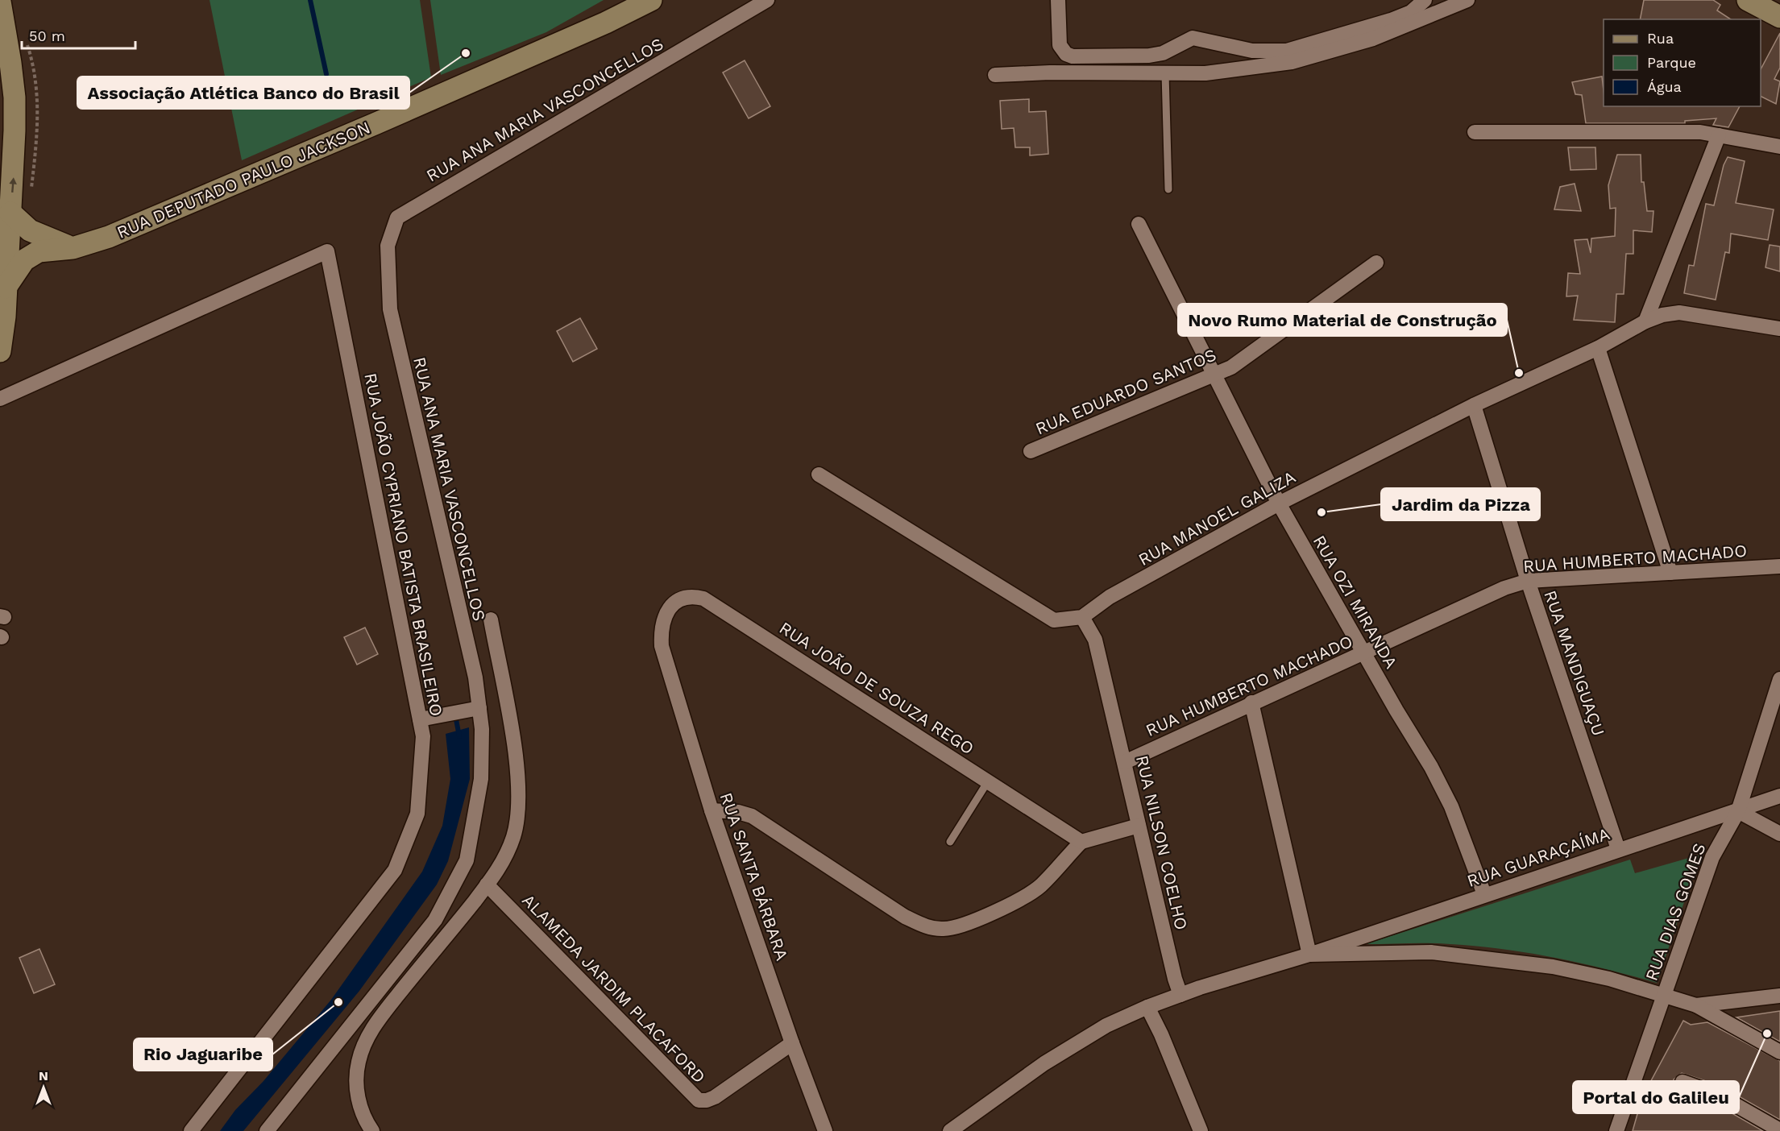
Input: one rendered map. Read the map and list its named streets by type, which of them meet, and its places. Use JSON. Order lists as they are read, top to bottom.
{
  "streets": {
    "main road": ["RUA DEPUTADO PAULO JACKSON"],
    "street": [
      "RUA ANA MARIA VASCONCELLOS",
      "RUA EDUARDO SANTOS",
      "RUA MANOEL GALIZA",
      "RUA JOÃO CYPRIANO BATISTA BRASILEIRO",
      "RUA HUMBERTO MACHADO",
      "RUA OZI MIRANDA",
      "RUA MANDIGUAÇU",
      "RUA JOÃO DE SOUZA REGO",
      "RUA NILSON COELHO",
      "RUA GUARAÇAÍMA",
      "RUA SANTA BÁRBARA",
      "RUA DIAS GOMES",
      "ALAMEDA JARDIM PLACAFORD"
    ]
  },
  "crossings": [
    ["RUA EDUARDO SANTOS", "RUA OZI MIRANDA"],
    ["RUA MANOEL GALIZA", "RUA OZI MIRANDA"],
    ["RUA MANOEL GALIZA", "RUA MANDIGUAÇU"],
    ["RUA MANOEL GALIZA", "RUA NILSON COELHO"],
    ["RUA HUMBERTO MACHADO", "RUA OZI MIRANDA"],
    ["RUA HUMBERTO MACHADO", "RUA MANDIGUAÇU"],
    ["RUA HUMBERTO MACHADO", "RUA NILSON COELHO"],
    ["RUA OZI MIRANDA", "RUA GUARAÇAÍMA"],
    ["RUA MANDIGUAÇU", "RUA GUARAÇAÍMA"],
    ["RUA JOÃO DE SOUZA REGO", "RUA SANTA BÁRBARA"],
    ["RUA GUARAÇAÍMA", "RUA DIAS GOMES"],
    ["RUA SANTA BÁRBARA", "ALAMEDA JARDIM PLACAFORD"]
  ],
  "places": [
    "Associação Atlética Banco do Brasil",
    "Novo Rumo Material de Construção",
    "Jardim da Pizza",
    "Rio Jaguaribe",
    "Portal do Galileu"
  ],
  "legend": ["Rua", "Parque", "Água"],
  "scale_bar": "50 m",
  "north": "top"
}
